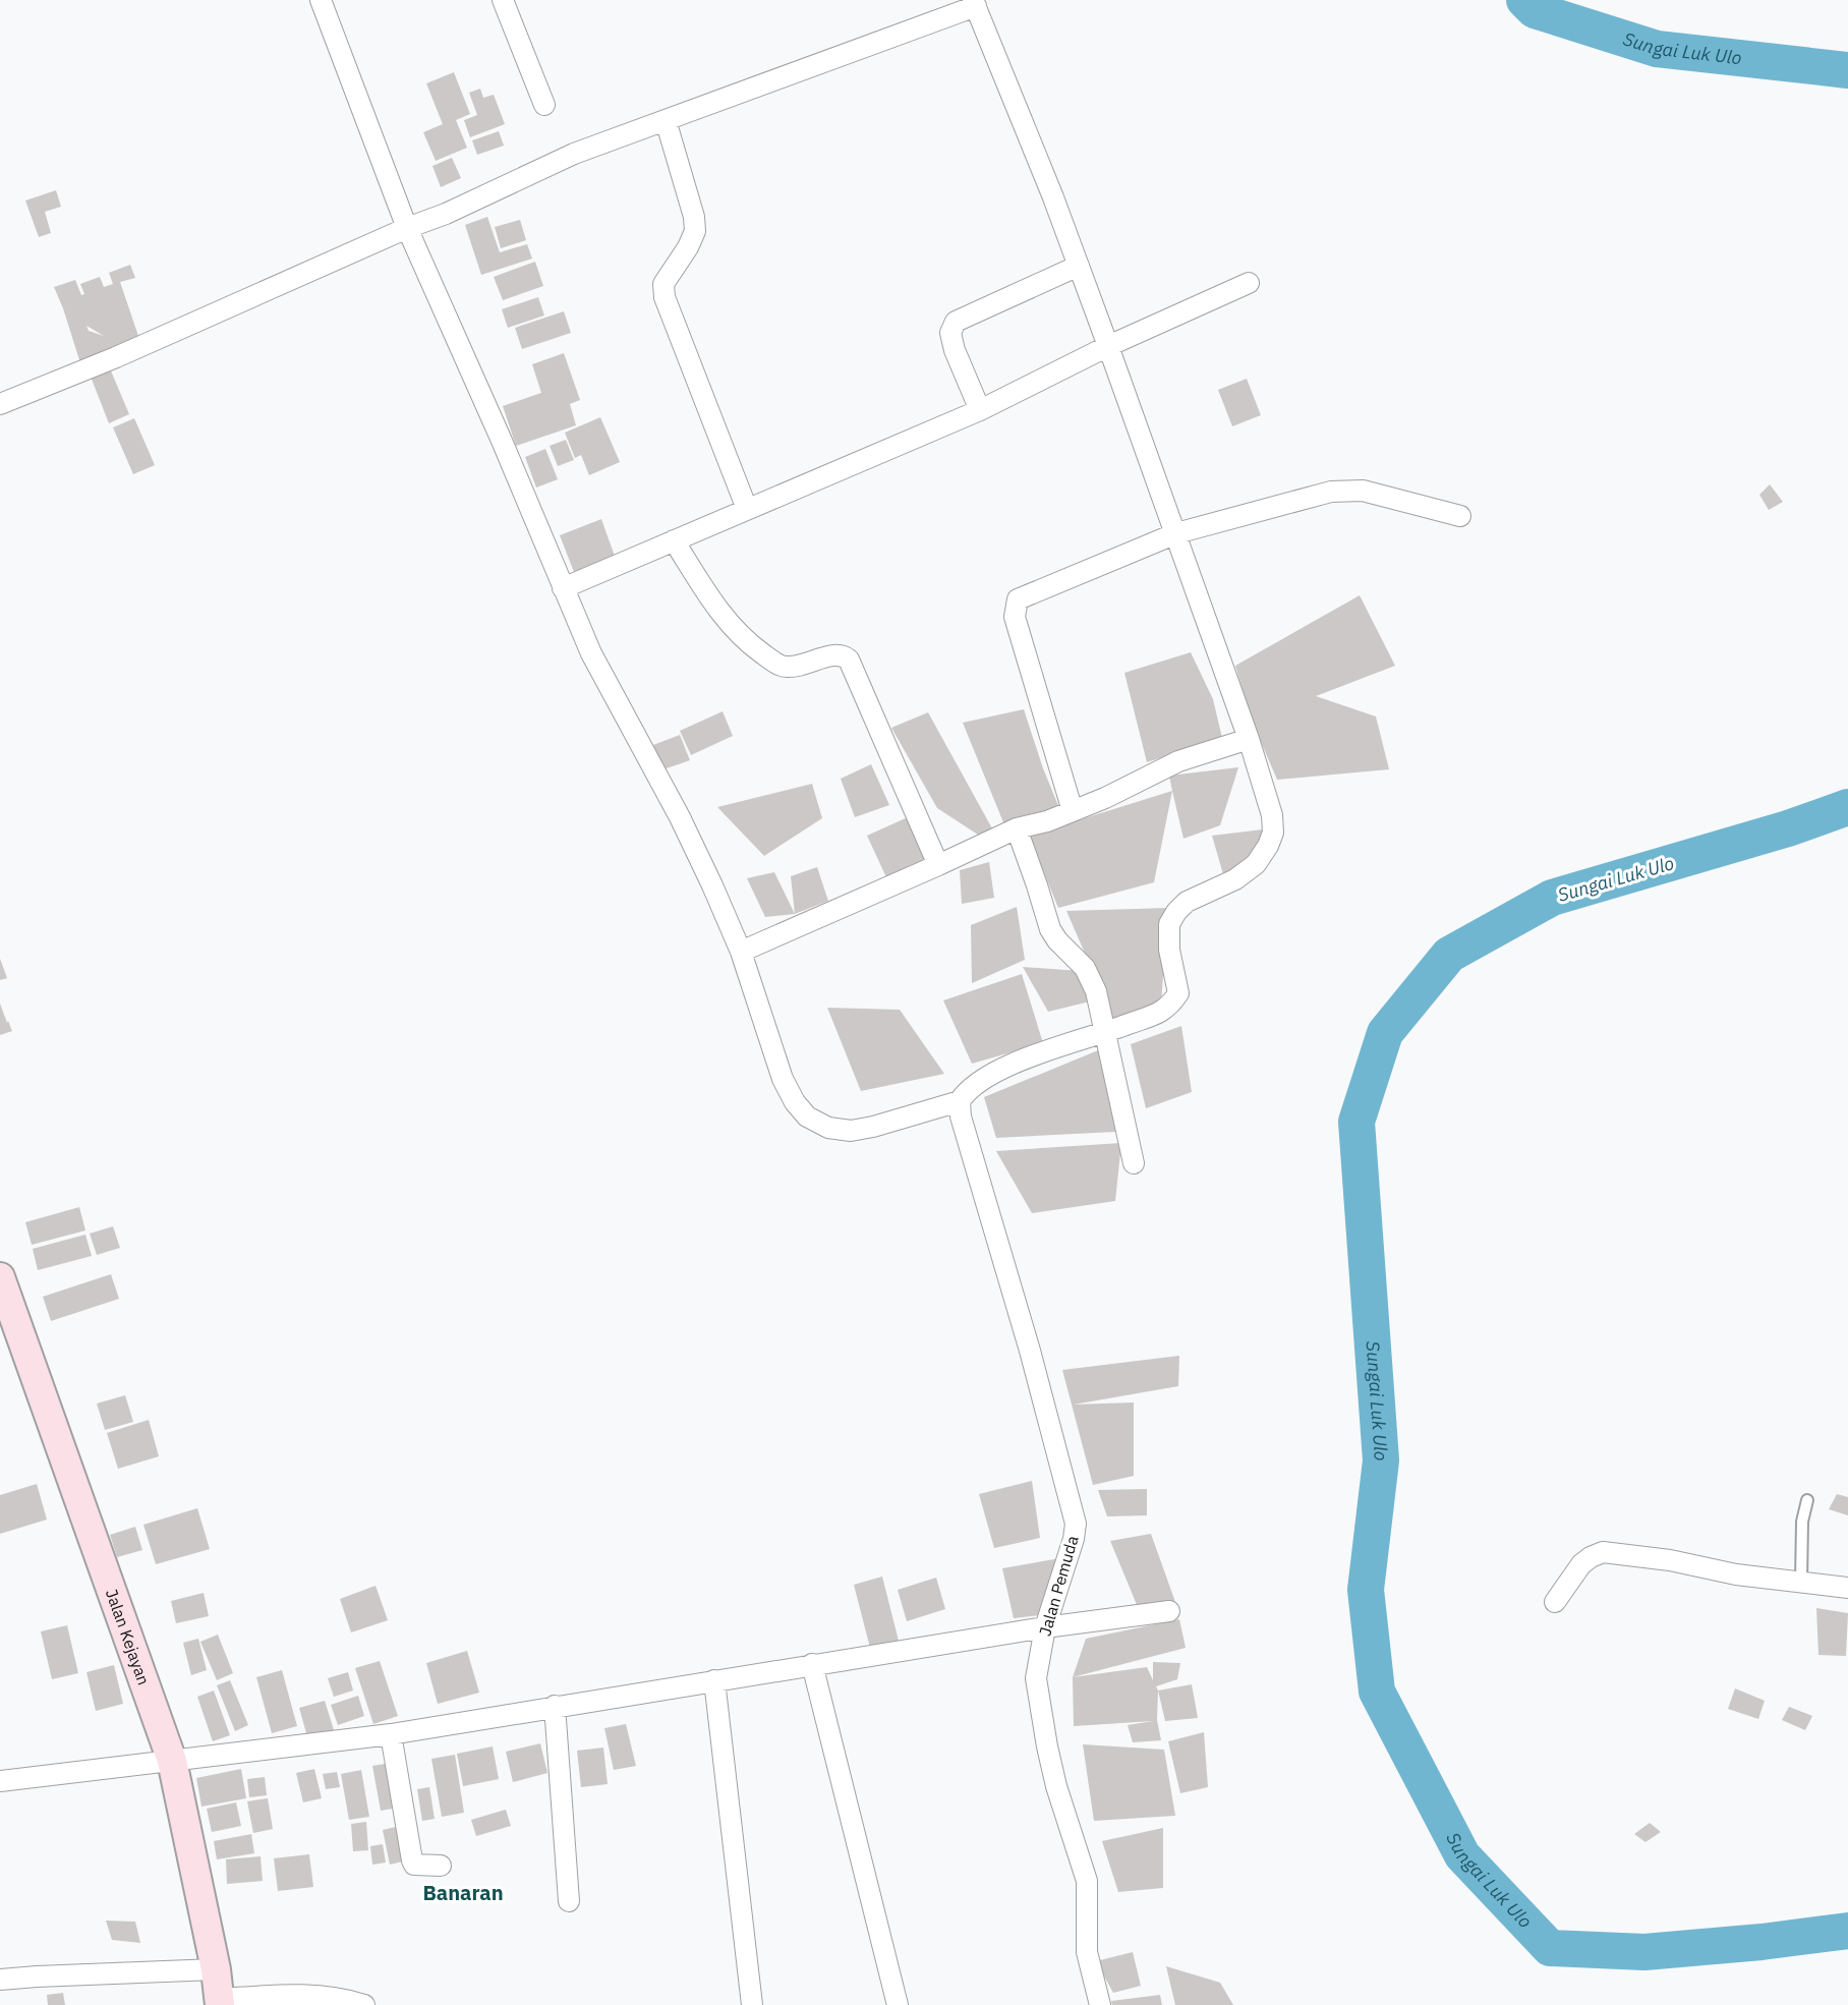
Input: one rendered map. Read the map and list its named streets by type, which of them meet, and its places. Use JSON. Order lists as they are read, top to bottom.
{
  "streets": {
    "main road": ["Jalan Kejayan"],
    "street": ["Jalan Pemuda"]
  },
  "districts": ["Banaran"],
  "water": ["Sungai Luk Ulo"]
}
